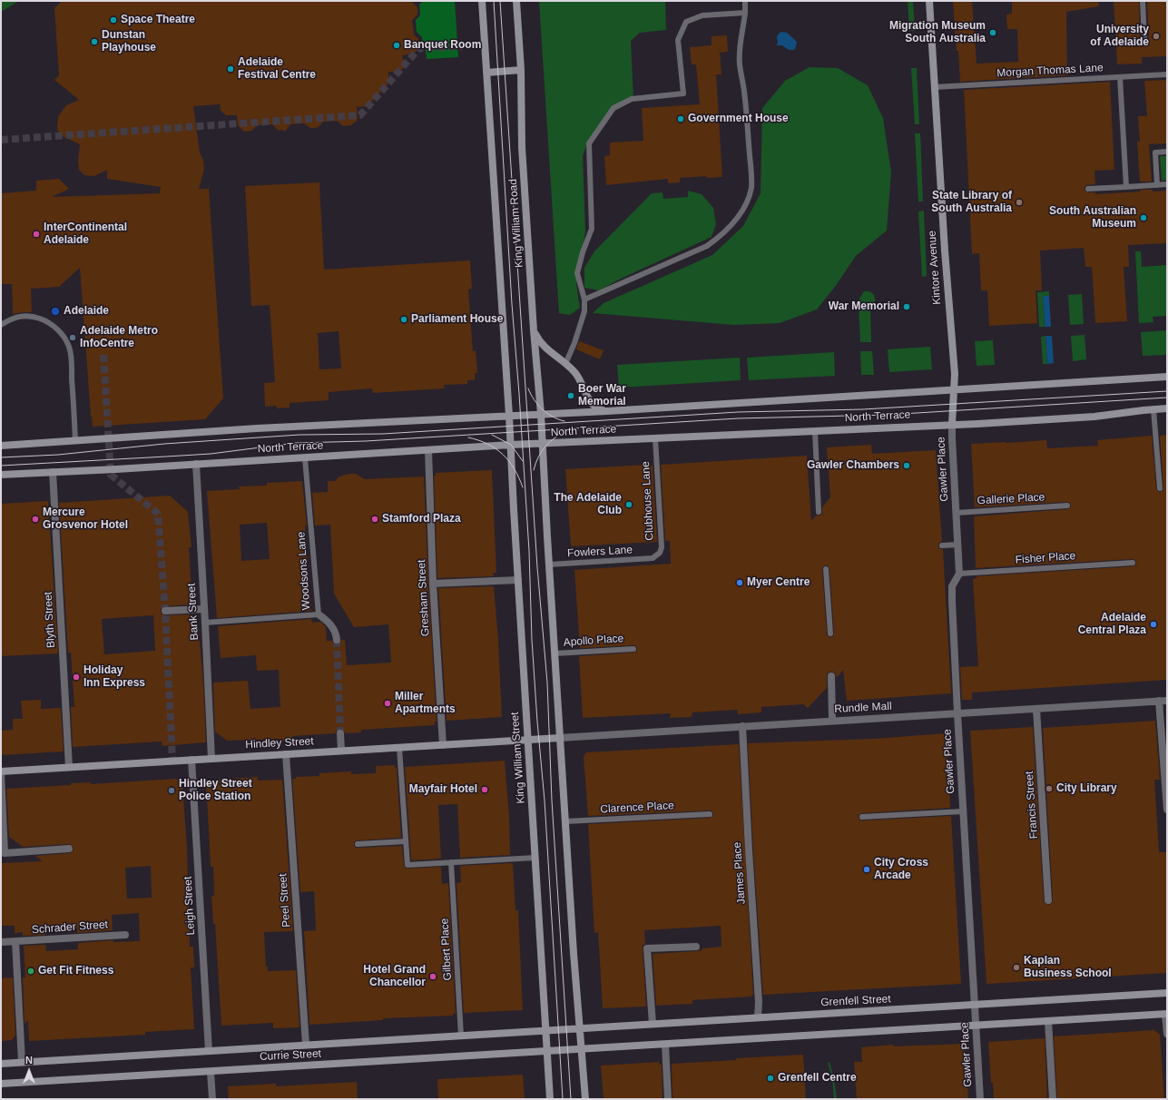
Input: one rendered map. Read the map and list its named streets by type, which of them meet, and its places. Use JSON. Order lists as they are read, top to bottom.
{
  "streets": {
    "main road": [
      "King William Road",
      "Kintore Avenue",
      "North Terrace",
      "Hindley Street",
      "King William Street",
      "Grenfell Street",
      "Currie Street"
    ],
    "street": [
      "Gawler Place",
      "Gresham Street",
      "Bank Street",
      "Blyth Street",
      "Rundle Mall",
      "Francis Street",
      "James Place",
      "Peel Street",
      "Leigh Street",
      "Schrader Street"
    ],
    "lane": [
      "Morgan Thomas Lane",
      "Gallerie Place",
      "Clubhouse Lane",
      "Fowlers Lane",
      "Fisher Place",
      "Woodsons Lane",
      "Apollo Place",
      "Clarence Place",
      "Gilbert Place"
    ]
  },
  "crossings": [
    ["Morgan Thomas Lane", "Kintore Avenue"],
    ["King William Road", "North Terrace"],
    ["King William Road", "King William Street"],
    ["Kintore Avenue", "North Terrace"],
    ["Kintore Avenue", "Gawler Place"],
    ["North Terrace", "Gawler Place"],
    ["North Terrace", "Clubhouse Lane"],
    ["North Terrace", "Woodsons Lane"],
    ["North Terrace", "Gresham Street"],
    ["North Terrace", "Bank Street"],
    ["North Terrace", "Blyth Street"],
    ["North Terrace", "King William Street"],
    ["Gawler Place", "Gallerie Place"],
    ["Gawler Place", "Fisher Place"],
    ["Gawler Place", "Rundle Mall"],
    ["Gawler Place", "Grenfell Street"],
    ["Clubhouse Lane", "Fowlers Lane"],
    ["Woodsons Lane", "Bank Street"],
    ["Gresham Street", "Hindley Street"],
    ["Bank Street", "Hindley Street"],
    ["Blyth Street", "Hindley Street"],
    ["Rundle Mall", "Hindley Street"],
    ["Rundle Mall", "Francis Street"],
    ["Rundle Mall", "James Place"],
    ["Hindley Street", "King William Street"],
    ["Hindley Street", "Peel Street"],
    ["Hindley Street", "Leigh Street"],
    ["King William Street", "Grenfell Street"],
    ["King William Street", "Currie Street"],
    ["James Place", "Grenfell Street"],
    ["Peel Street", "Currie Street"],
    ["Leigh Street", "Currie Street"],
    ["Gilbert Place", "Currie Street"],
    ["Grenfell Street", "Currie Street"]
  ],
  "places": [
    "Space Theatre",
    "Migration Museum South Australia",
    "University of Adelaide",
    "Dunstan Playhouse",
    "Banquet Room",
    "Adelaide Festival Centre",
    "Government House",
    "State Library of South Australia",
    "South Australian Museum",
    "InterContinental Adelaide",
    "War Memorial",
    "Adelaide",
    "Parliament House",
    "Adelaide Metro InfoCentre",
    "Boer War Memorial",
    "Gawler Chambers",
    "The Adelaide Club",
    "Mercure Grosvenor Hotel",
    "Stamford Plaza",
    "Myer Centre",
    "Adelaide Central Plaza",
    "Holiday Inn Express",
    "Miller Apartments",
    "City Library",
    "Mayfair Hotel",
    "Hindley Street Police Station",
    "City Cross Arcade",
    "Kaplan Business School",
    "Get Fit Fitness",
    "Hotel Grand Chancellor",
    "Grenfell Centre"
  ],
  "north": "top"
}
